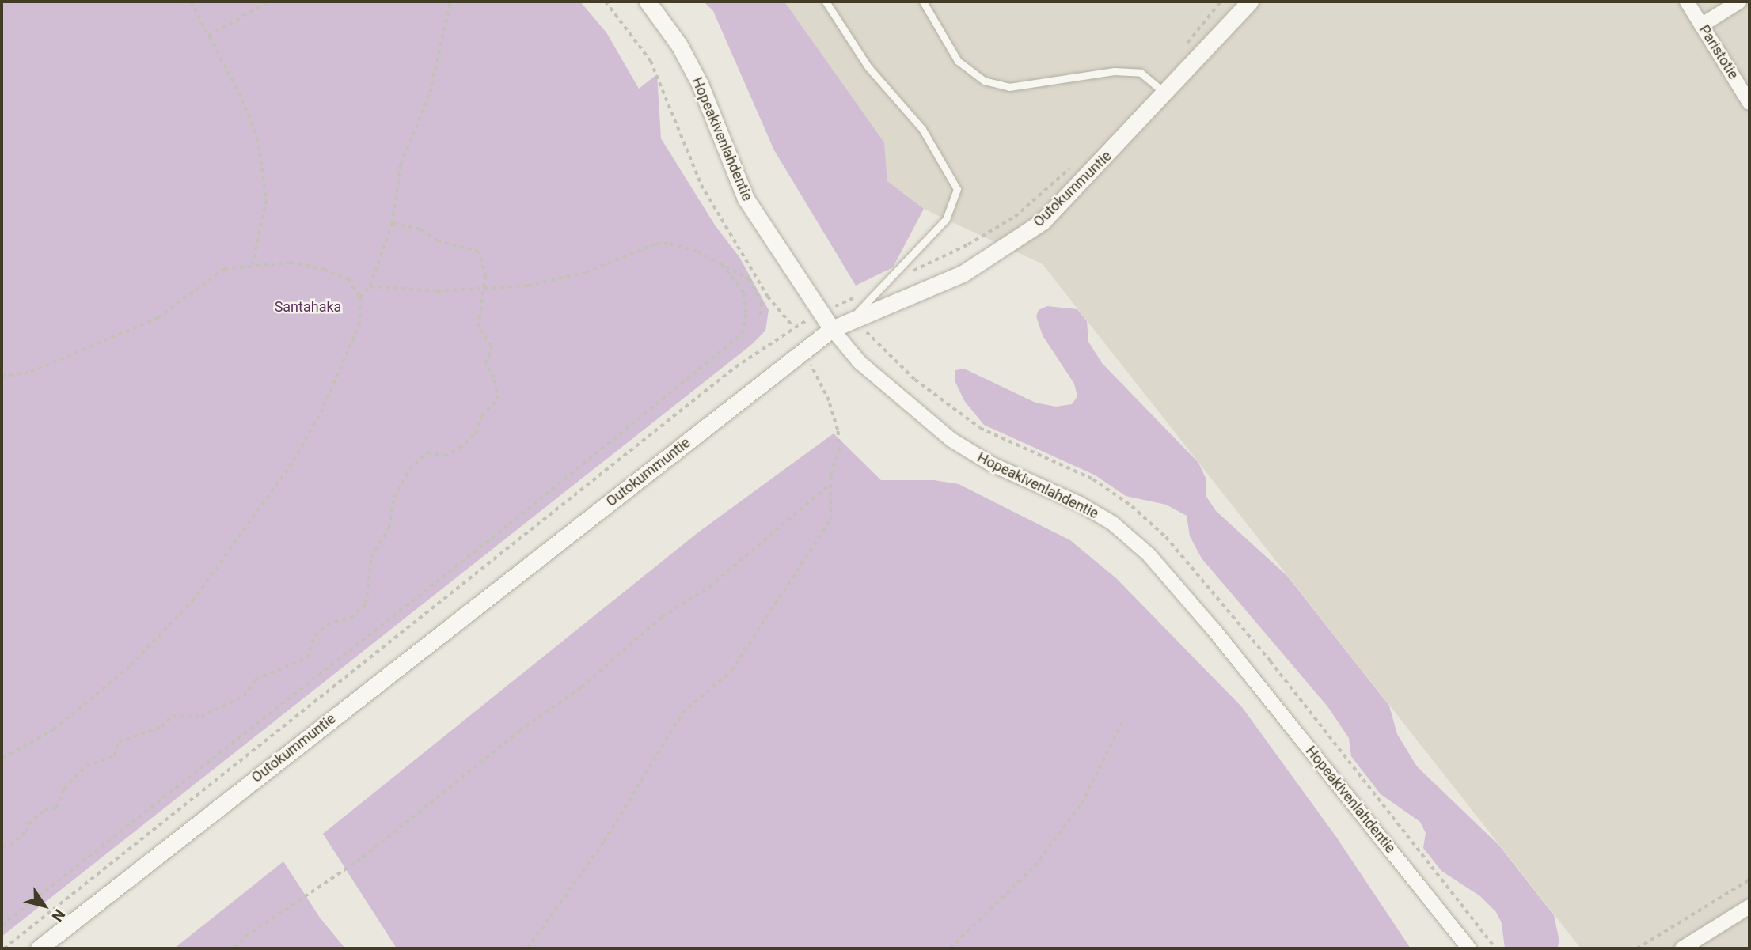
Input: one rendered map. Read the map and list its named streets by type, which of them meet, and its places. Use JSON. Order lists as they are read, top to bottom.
{
  "streets": {
    "street": ["Paristotie", "Hopeakivenlahdentie", "Outokummuntie"]
  },
  "crossings": [
    ["Hopeakivenlahdentie", "Outokummuntie"]
  ],
  "parks": ["Santahaka"],
  "north": "bottom right"
}
